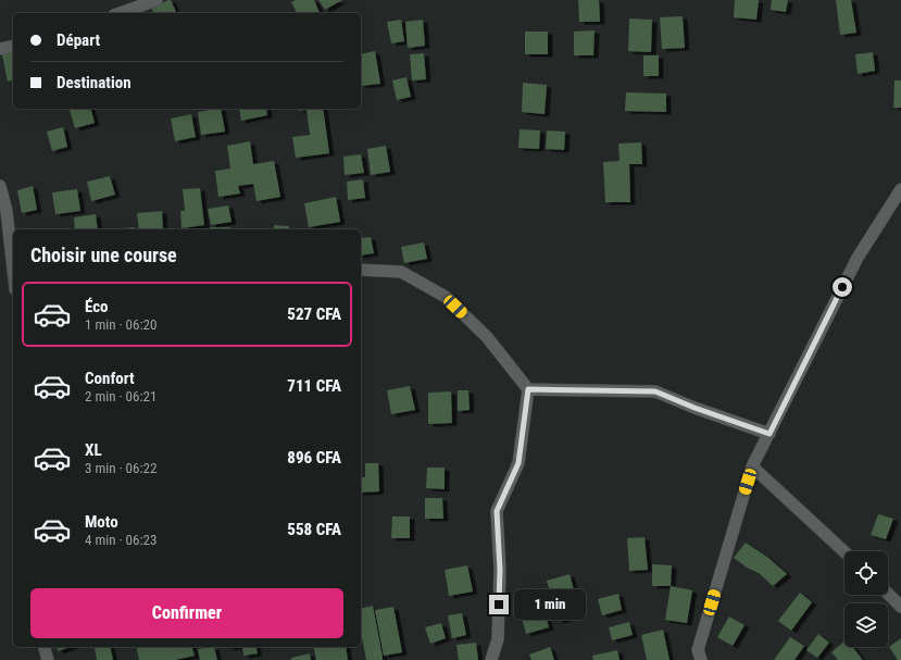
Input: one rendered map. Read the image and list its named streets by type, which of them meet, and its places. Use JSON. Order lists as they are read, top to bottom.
{
  "page": {
    "banner": ["Départ", "Destination"],
    "heading": "Choisir une course",
    "list": [
      {
        "name": "Éco",
        "note": "1 min · 06:20",
        "value": "527 CFA"
      },
      {
        "name": "Confort",
        "note": "2 min · 06:21",
        "value": "711 CFA"
      },
      {
        "name": "XL",
        "note": "3 min · 06:22",
        "value": "896 CFA"
      },
      {
        "name": "Moto",
        "note": "4 min · 06:23",
        "value": "558 CFA"
      }
    ],
    "buttons": "Confirmer",
    "bubble": "1 min"
  }
}
